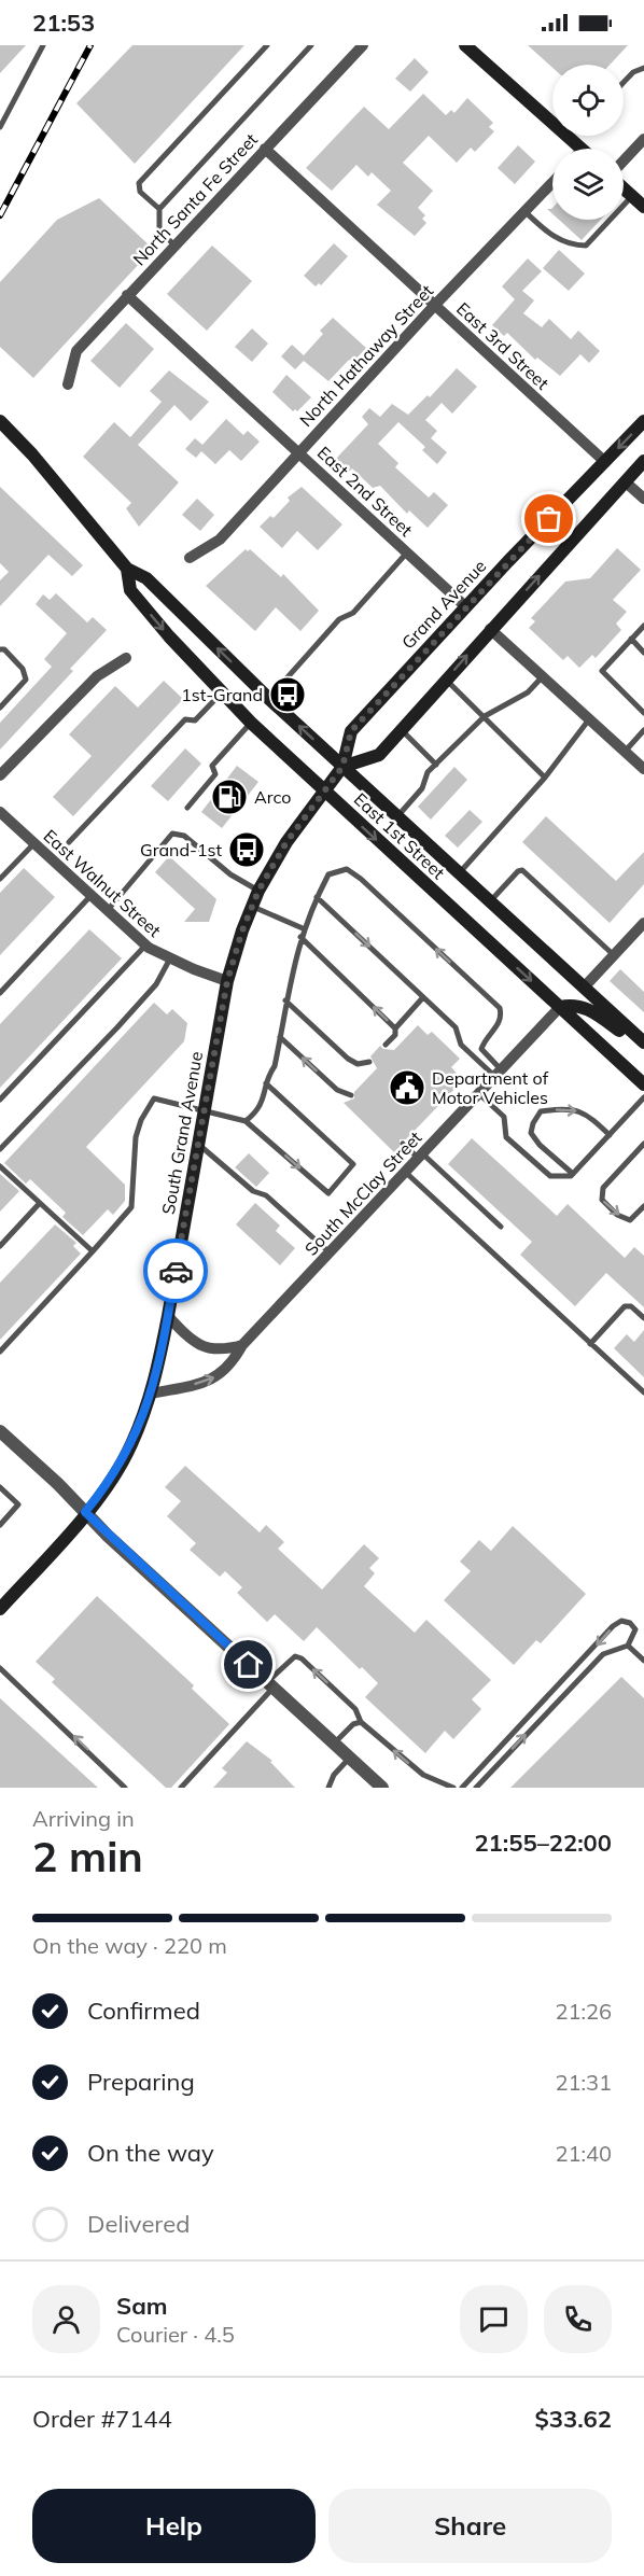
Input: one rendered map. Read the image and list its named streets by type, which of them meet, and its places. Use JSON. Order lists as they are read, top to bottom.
{
  "streets": {
    "main road": ["Grand Avenue", "East 1st Street", "South Grand Avenue"],
    "street": [
      "North Santa Fe Street",
      "East 3rd Street",
      "North Hathaway Street",
      "East 2nd Street",
      "East Walnut Street",
      "South McClay Street"
    ]
  },
  "crossings": [
    ["North Santa Fe Street", "East 3rd Street"],
    ["North Santa Fe Street", "East 2nd Street"],
    ["East 3rd Street", "North Hathaway Street"],
    ["East 3rd Street", "Grand Avenue"],
    ["North Hathaway Street", "East 2nd Street"],
    ["East 2nd Street", "Grand Avenue"],
    ["Grand Avenue", "East 1st Street"],
    ["Grand Avenue", "South Grand Avenue"],
    ["East 1st Street", "South Grand Avenue"],
    ["East 1st Street", "South McClay Street"],
    ["East Walnut Street", "South Grand Avenue"],
    ["South Grand Avenue", "South McClay Street"]
  ],
  "places": {
    "bus stop": ["1st-Grand", "Grand-1st"],
    "fuel station": ["Arco"],
    "public building": ["Department of Motor Vehicles"]
  },
  "page": {
    "status": "21:53",
    "heading": ["2 min", "Arriving in", "21:55–22:00"],
    "panel": [
      "Sam",
      "Courier · 4.5",
      "Order #7144",
      "$33.62"
    ],
    "bar": "On the way · 220 m",
    "list": [
      ["Confirmed", "21:26"],
      ["Preparing", "21:31"],
      ["On the way", "21:40"],
      "Delivered"
    ],
    "buttons": ["Help", "Share"]
  }
}
